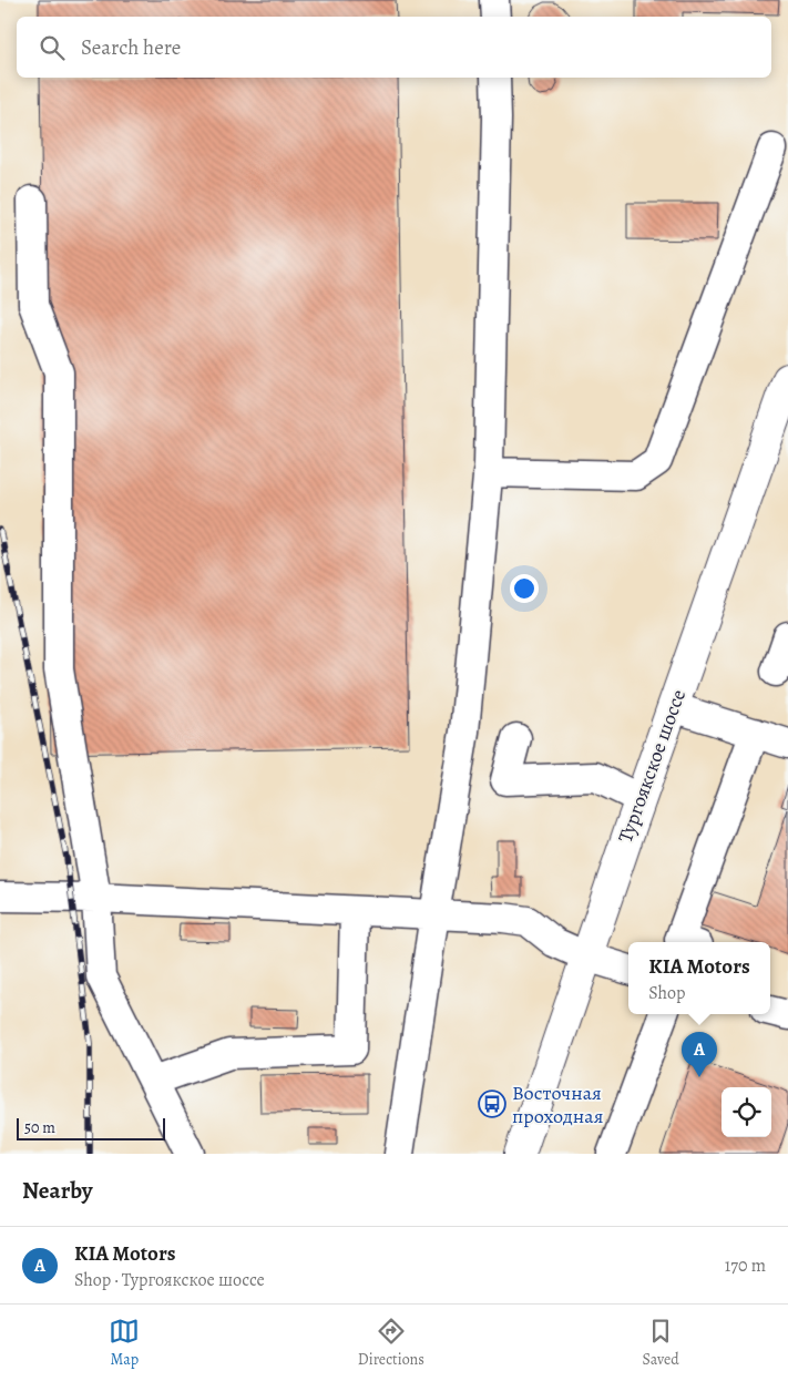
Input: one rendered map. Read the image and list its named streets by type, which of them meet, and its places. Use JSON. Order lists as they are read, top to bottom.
{
  "streets": {
    "main road": ["Тургоякское шоссе"]
  },
  "places": {
    "bus stop": ["Восточная проходная"]
  },
  "scale_bar": "50 m",
  "page": {
    "search": "Search here",
    "popup": ["KIA Motors", "Shop"],
    "pins": "A",
    "scale": "50 m",
    "heading": "Nearby",
    "list": [
      {
        "mark": "A",
        "name": "KIA Motors",
        "note": "Shop · Тургоякское шоссе",
        "value": "170 m"
      }
    ],
    "nav": ["Map", "Directions", "Saved"]
  }
}
